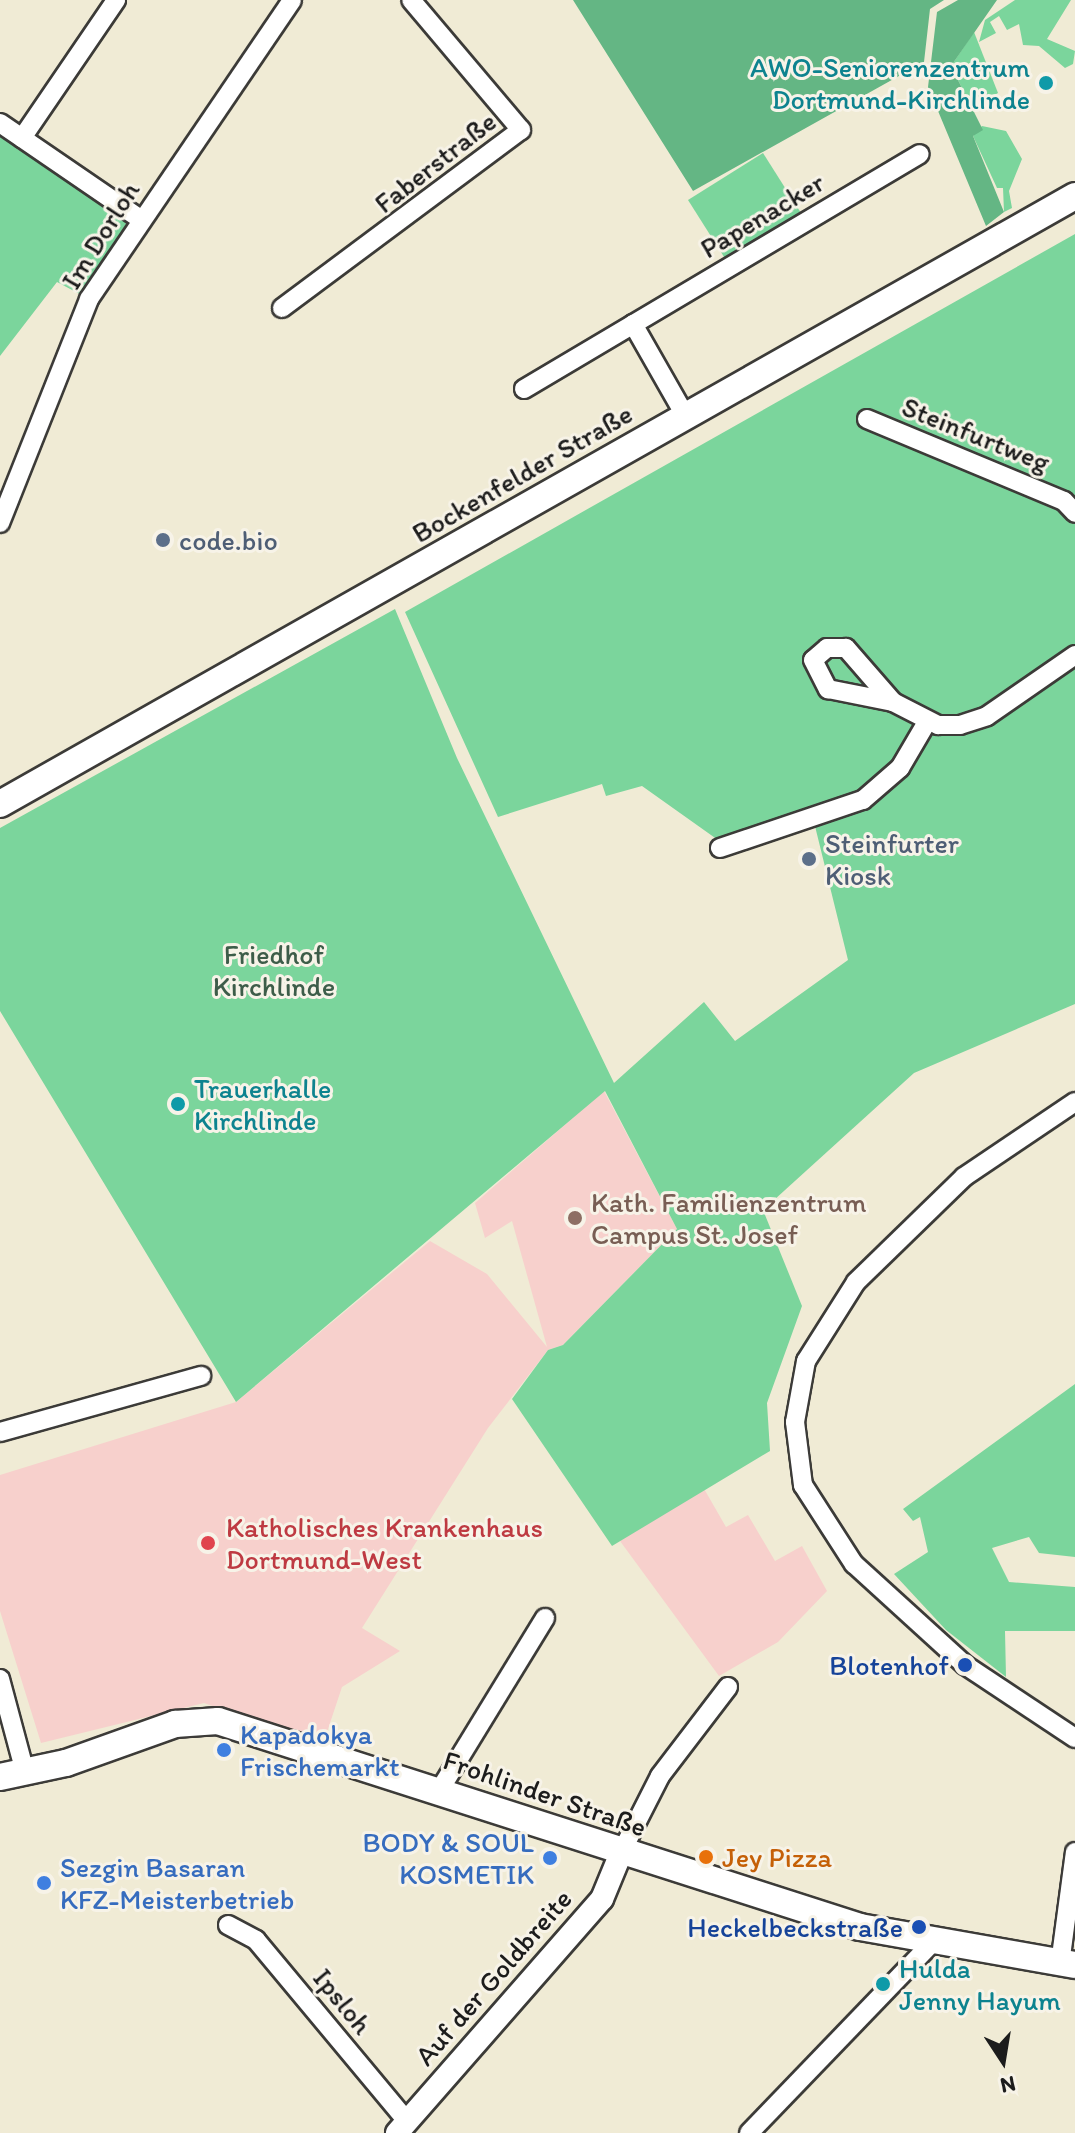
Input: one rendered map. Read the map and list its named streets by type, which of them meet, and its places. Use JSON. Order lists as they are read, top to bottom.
{
  "streets": {
    "main road": ["Bockenfelder Straße", "Frohlinder Straße"],
    "street": [
      "Faberstraße",
      "Papenacker",
      "Im Dorloh",
      "Steinfurtweg",
      "Auf der Goldbreite",
      "Ipsloh"
    ]
  },
  "crossings": [
    ["Frohlinder Straße", "Auf der Goldbreite"],
    ["Auf der Goldbreite", "Ipsloh"]
  ],
  "parks": ["Friedhof Kirchlinde"],
  "places": [
    "AWO-Seniorenzentrum Dortmund-Kirchlinde",
    "code.bio",
    "Steinfurter Kiosk",
    "Trauerhalle Kirchlinde",
    "Kath. Familienzentrum Campus St. Josef",
    "Katholisches Krankenhaus Dortmund-West",
    "Blotenhof",
    "Kapadokya Frischemarkt",
    "Jey Pizza",
    "BODY & SOUL KOSMETIK",
    "Sezgin Basaran KFZ-Meisterbetrieb",
    "Heckelbeckstraße",
    "Hulda Jenny Hayum"
  ],
  "north": "bottom"
}
